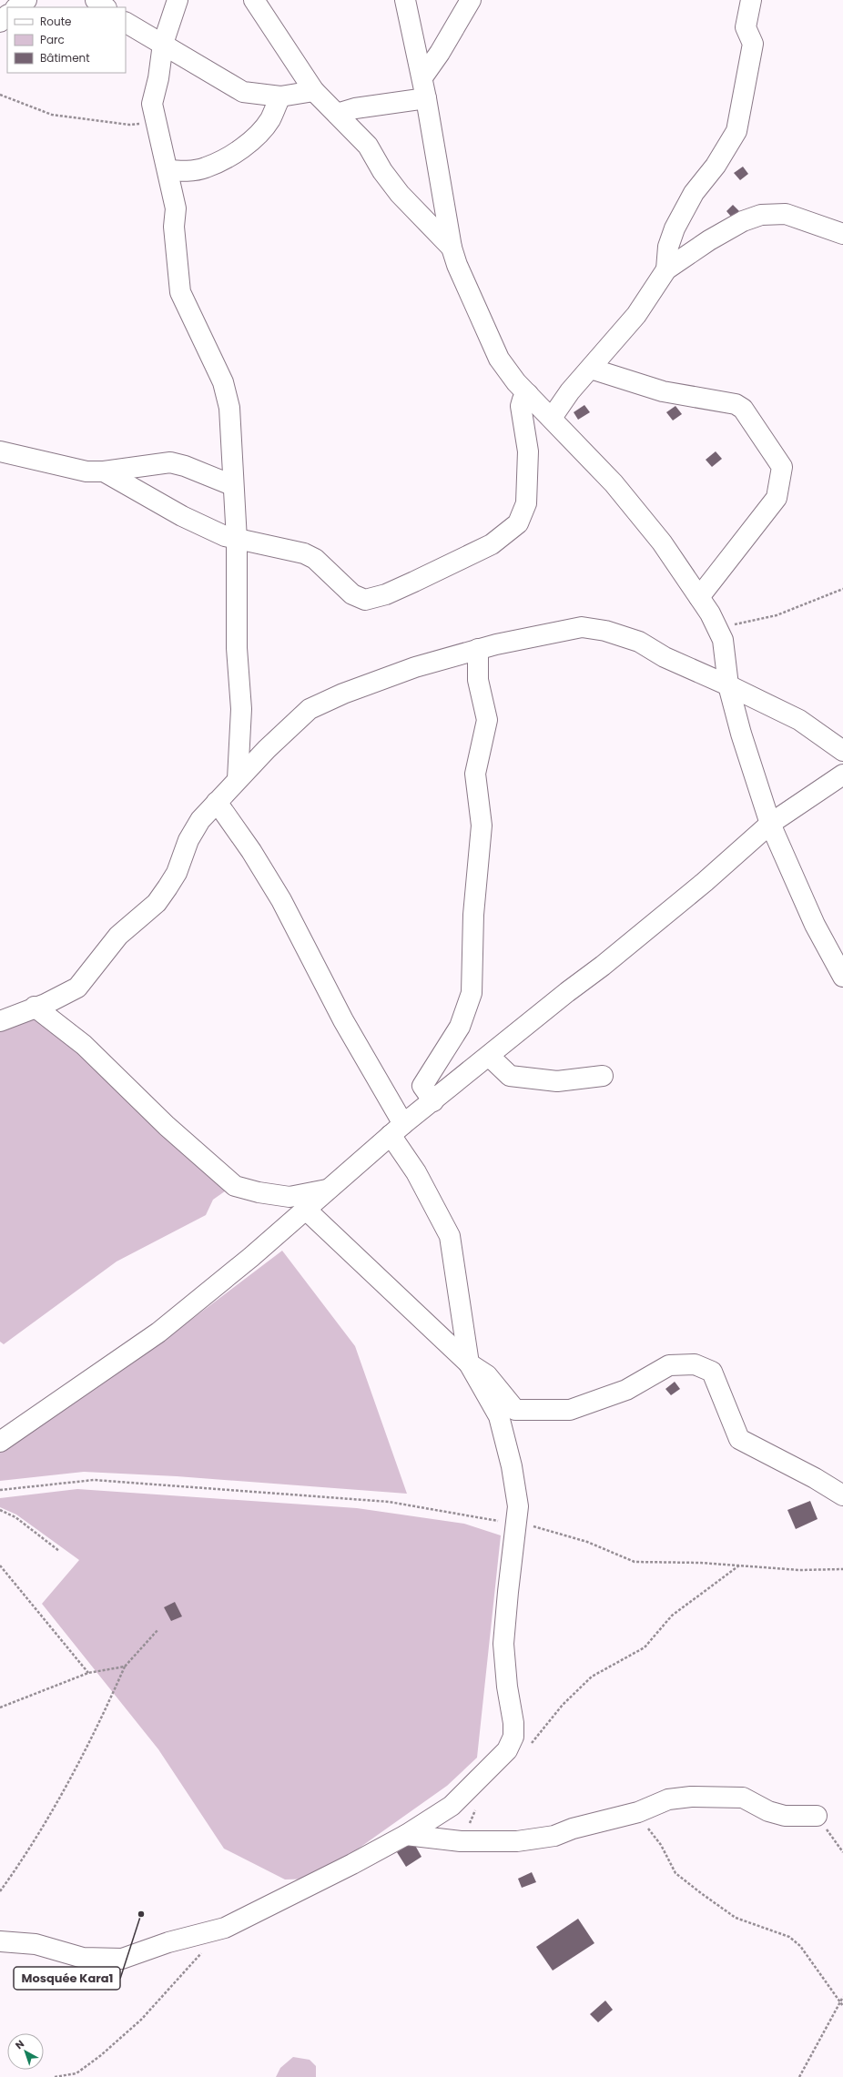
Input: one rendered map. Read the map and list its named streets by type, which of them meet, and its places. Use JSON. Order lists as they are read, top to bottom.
{
  "places": ["Mosquée Kara1"],
  "legend": ["Route", "Parc", "Bâtiment"],
  "north": "top left"
}
